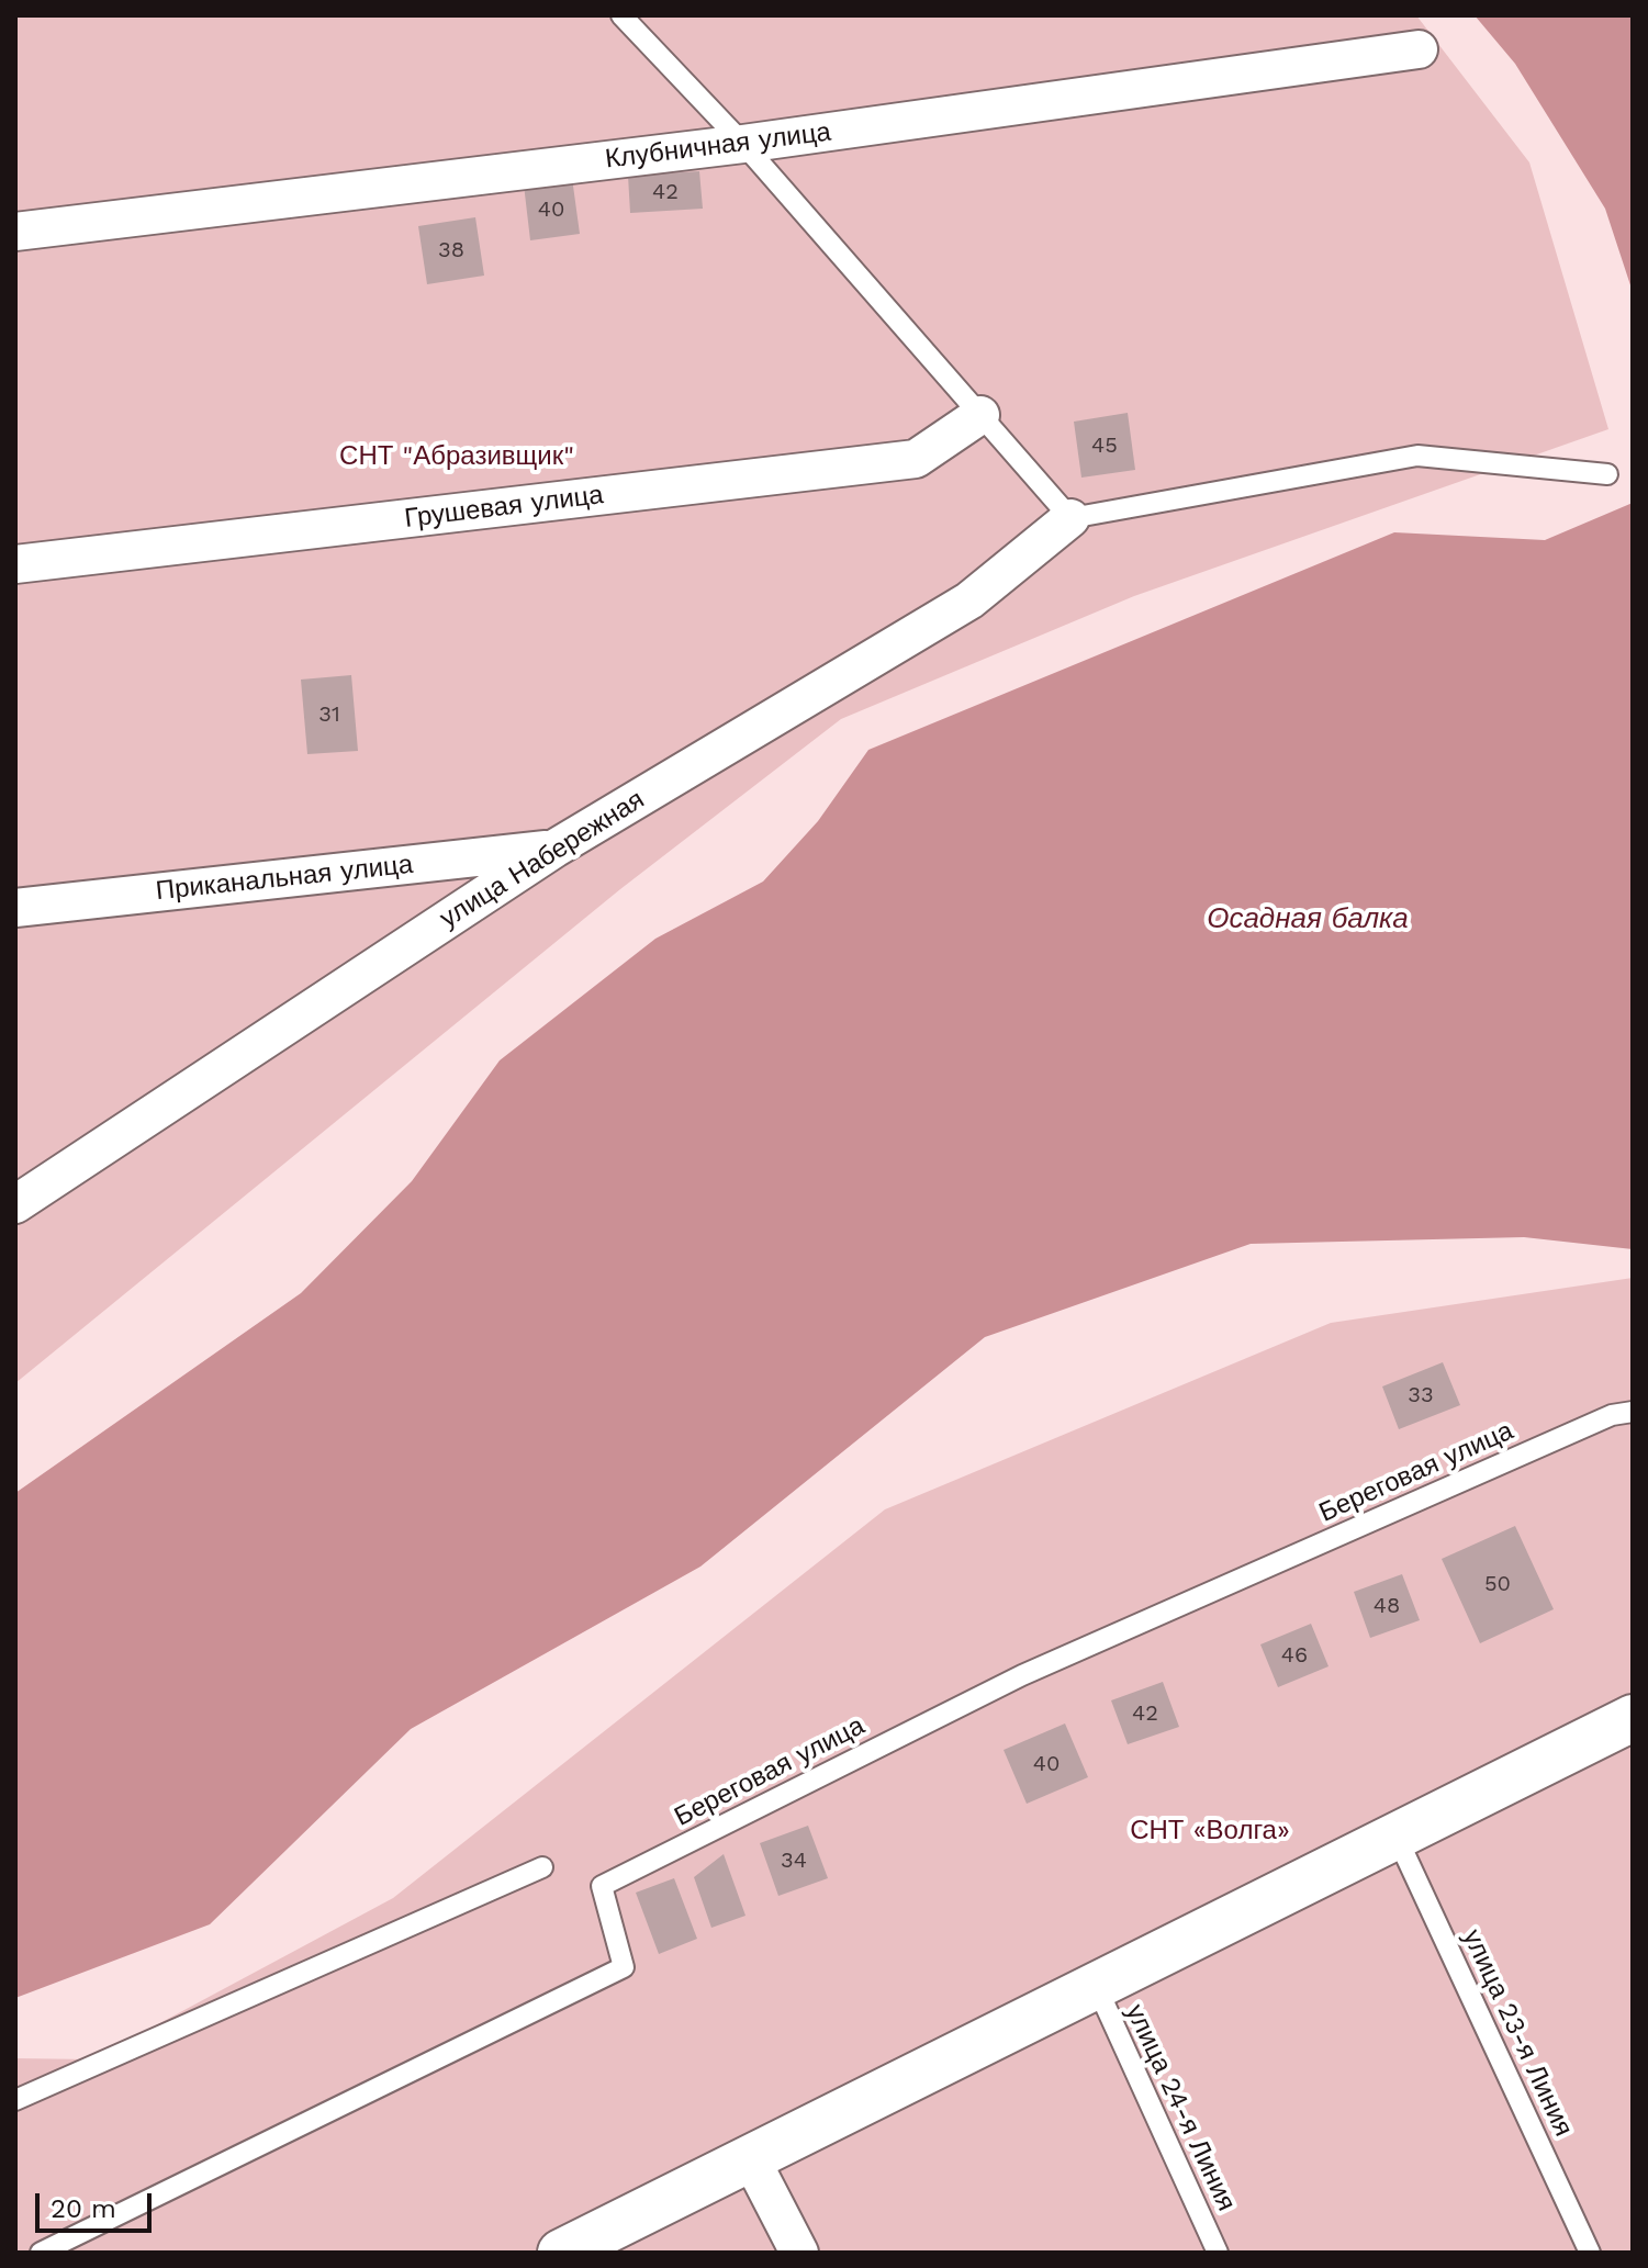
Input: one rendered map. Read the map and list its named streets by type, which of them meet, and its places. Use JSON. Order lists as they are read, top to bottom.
{
  "streets": {
    "street": [
      "Клубничная улица",
      "Грушевая улица",
      "улица Набережная",
      "Приканальная улица"
    ],
    "lane": ["Береговая улица", "улица 23-я Линия", "улица 24-я Линия"]
  },
  "crossings": [
    ["улица Набережная", "Приканальная улица"]
  ],
  "water": ["Осадная балка"],
  "parks": ["СНТ \"Абразивщик\"", "СНТ «Волга»"],
  "house_numbers": [
    "42",
    "40",
    "38",
    "45",
    "31",
    "33",
    "50",
    "48",
    "46",
    "42",
    "40",
    "34"
  ],
  "scale_bar": "20 m"
}
